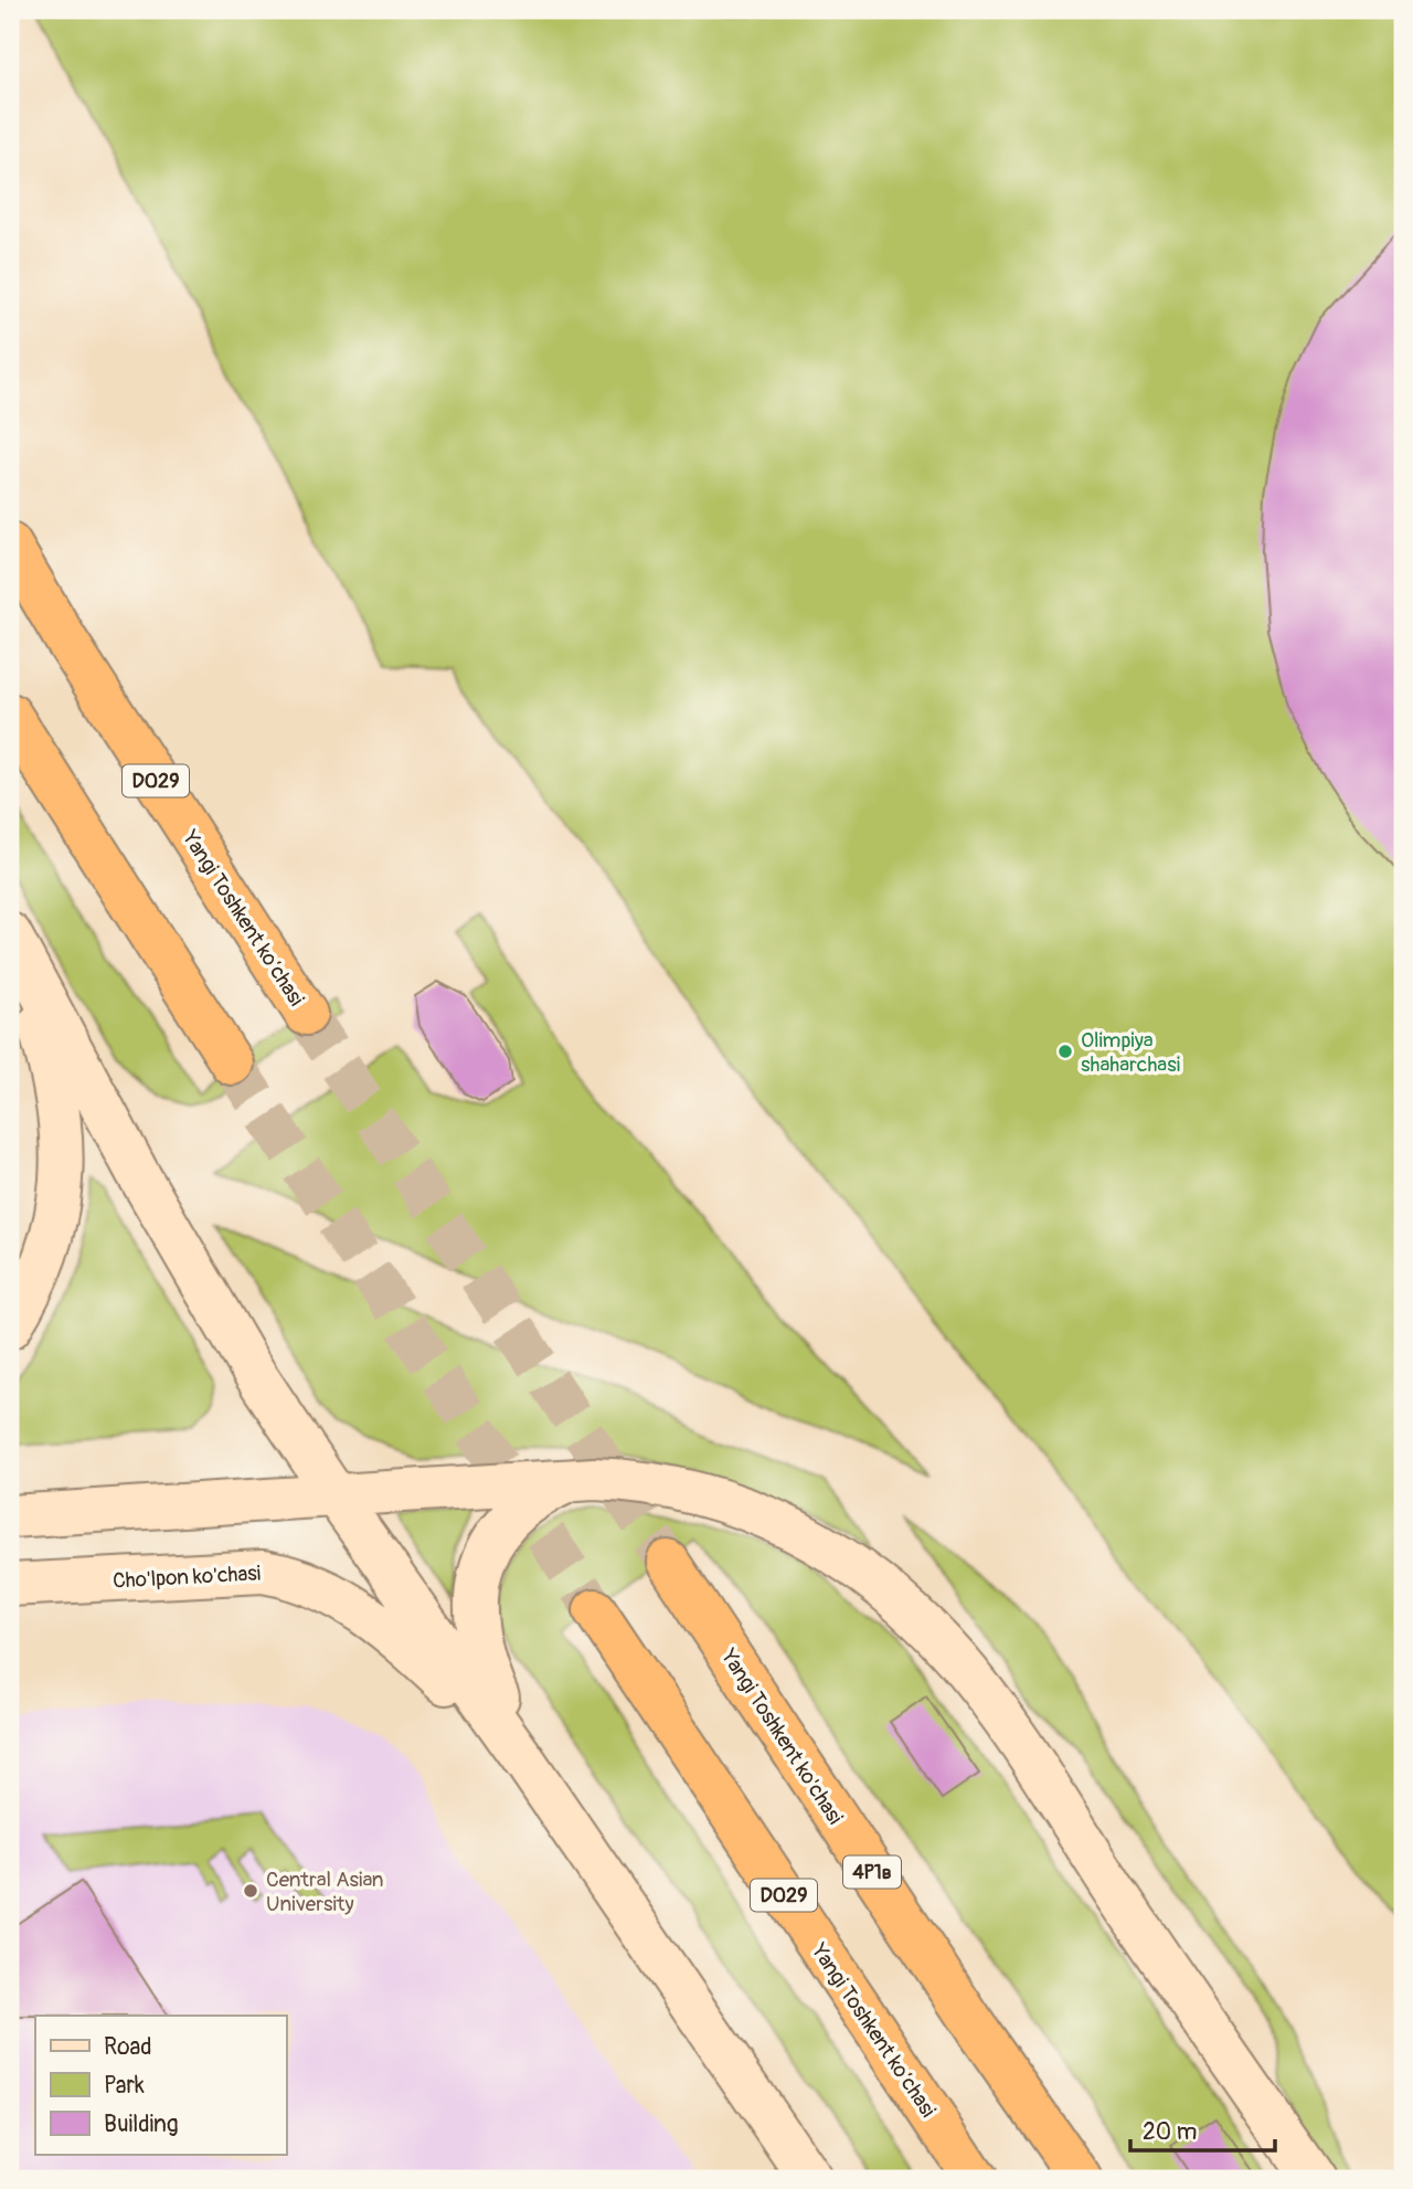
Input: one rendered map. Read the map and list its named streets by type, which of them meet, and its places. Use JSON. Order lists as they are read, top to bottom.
{
  "streets": {
    "highway": [
      "D029",
      "Yangi Toshkent ko‘chasi",
      "Yangi Toshkent ko'chasi",
      "4Р1в"
    ],
    "main road": ["Cho'lpon ko'chasi"]
  },
  "places": ["Olimpiya shaharchasi", "Central Asian University"],
  "legend": ["Road", "Park", "Building"],
  "scale_bar": "20 m"
}
